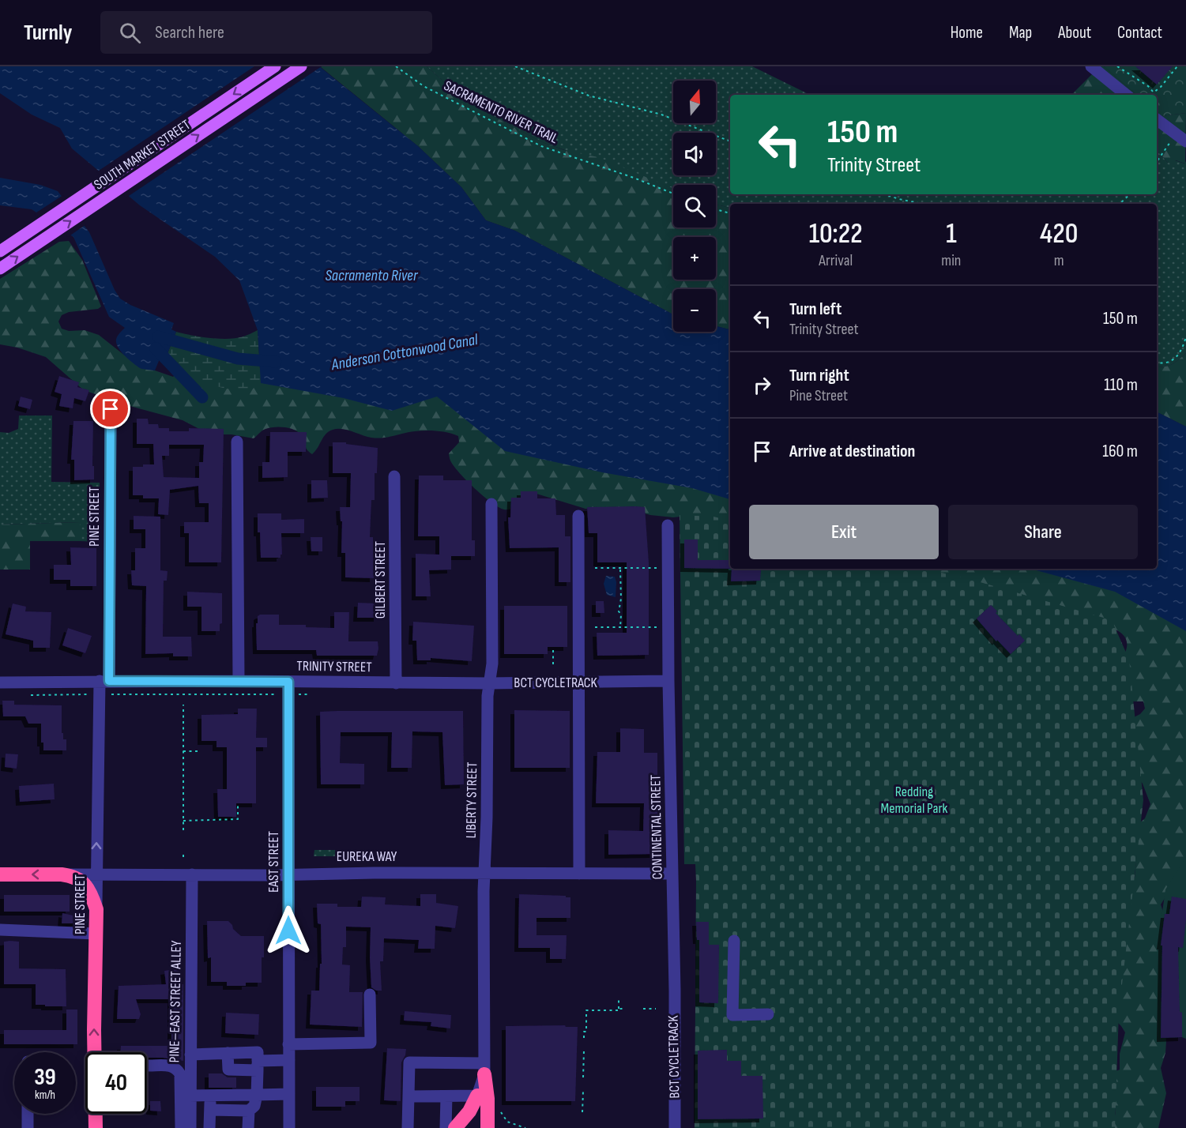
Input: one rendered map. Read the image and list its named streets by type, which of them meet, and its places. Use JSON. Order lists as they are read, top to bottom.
{
  "streets": {
    "highway": ["PINE STREET", "EUREKA WAY"],
    "main road": ["SOUTH MARKET STREET"],
    "street": [
      "GILBERT STREET",
      "TRINITY STREET",
      "LIBERTY STREET",
      "CONTINENTAL STREET",
      "EAST STREET",
      "PINE–EAST STREET ALLEY"
    ],
    "path": ["SACRAMENTO RIVER TRAIL"]
  },
  "crossings": [
    ["PINE STREET", "TRINITY STREET"],
    ["PINE STREET", "EUREKA WAY"],
    ["GILBERT STREET", "TRINITY STREET"],
    ["TRINITY STREET", "LIBERTY STREET"],
    ["TRINITY STREET", "CONTINENTAL STREET"],
    ["TRINITY STREET", "EAST STREET"],
    ["LIBERTY STREET", "EUREKA WAY"],
    ["CONTINENTAL STREET", "EUREKA WAY"],
    ["EUREKA WAY", "EAST STREET"],
    ["EUREKA WAY", "PINE–EAST STREET ALLEY"]
  ],
  "one_way": ["PINE STREET"],
  "water": ["Sacramento River", "Anderson Cottonwood Canal"],
  "parks": ["Redding Memorial Park"],
  "north": "top",
  "page": {
    "header": "Turnly",
    "search": "Search here",
    "nav": [
      "Home",
      "Map",
      "About",
      "Contact"
    ],
    "map_buttons": ["+", "−"],
    "turn": ["150 m", "Trinity Street"],
    "eta": [
      "10:22",
      "Arrival",
      "1",
      "min",
      "420",
      "m"
    ],
    "list": [
      {
        "name": "Turn left",
        "note": "Trinity Street",
        "value": "150 m"
      },
      {
        "name": "Turn right",
        "note": "Pine Street",
        "value": "110 m"
      },
      {
        "name": "Arrive at destination",
        "value": "160 m"
      }
    ],
    "buttons": ["Exit", "Share"],
    "speed": "39 km/h",
    "limit": "40"
  }
}
